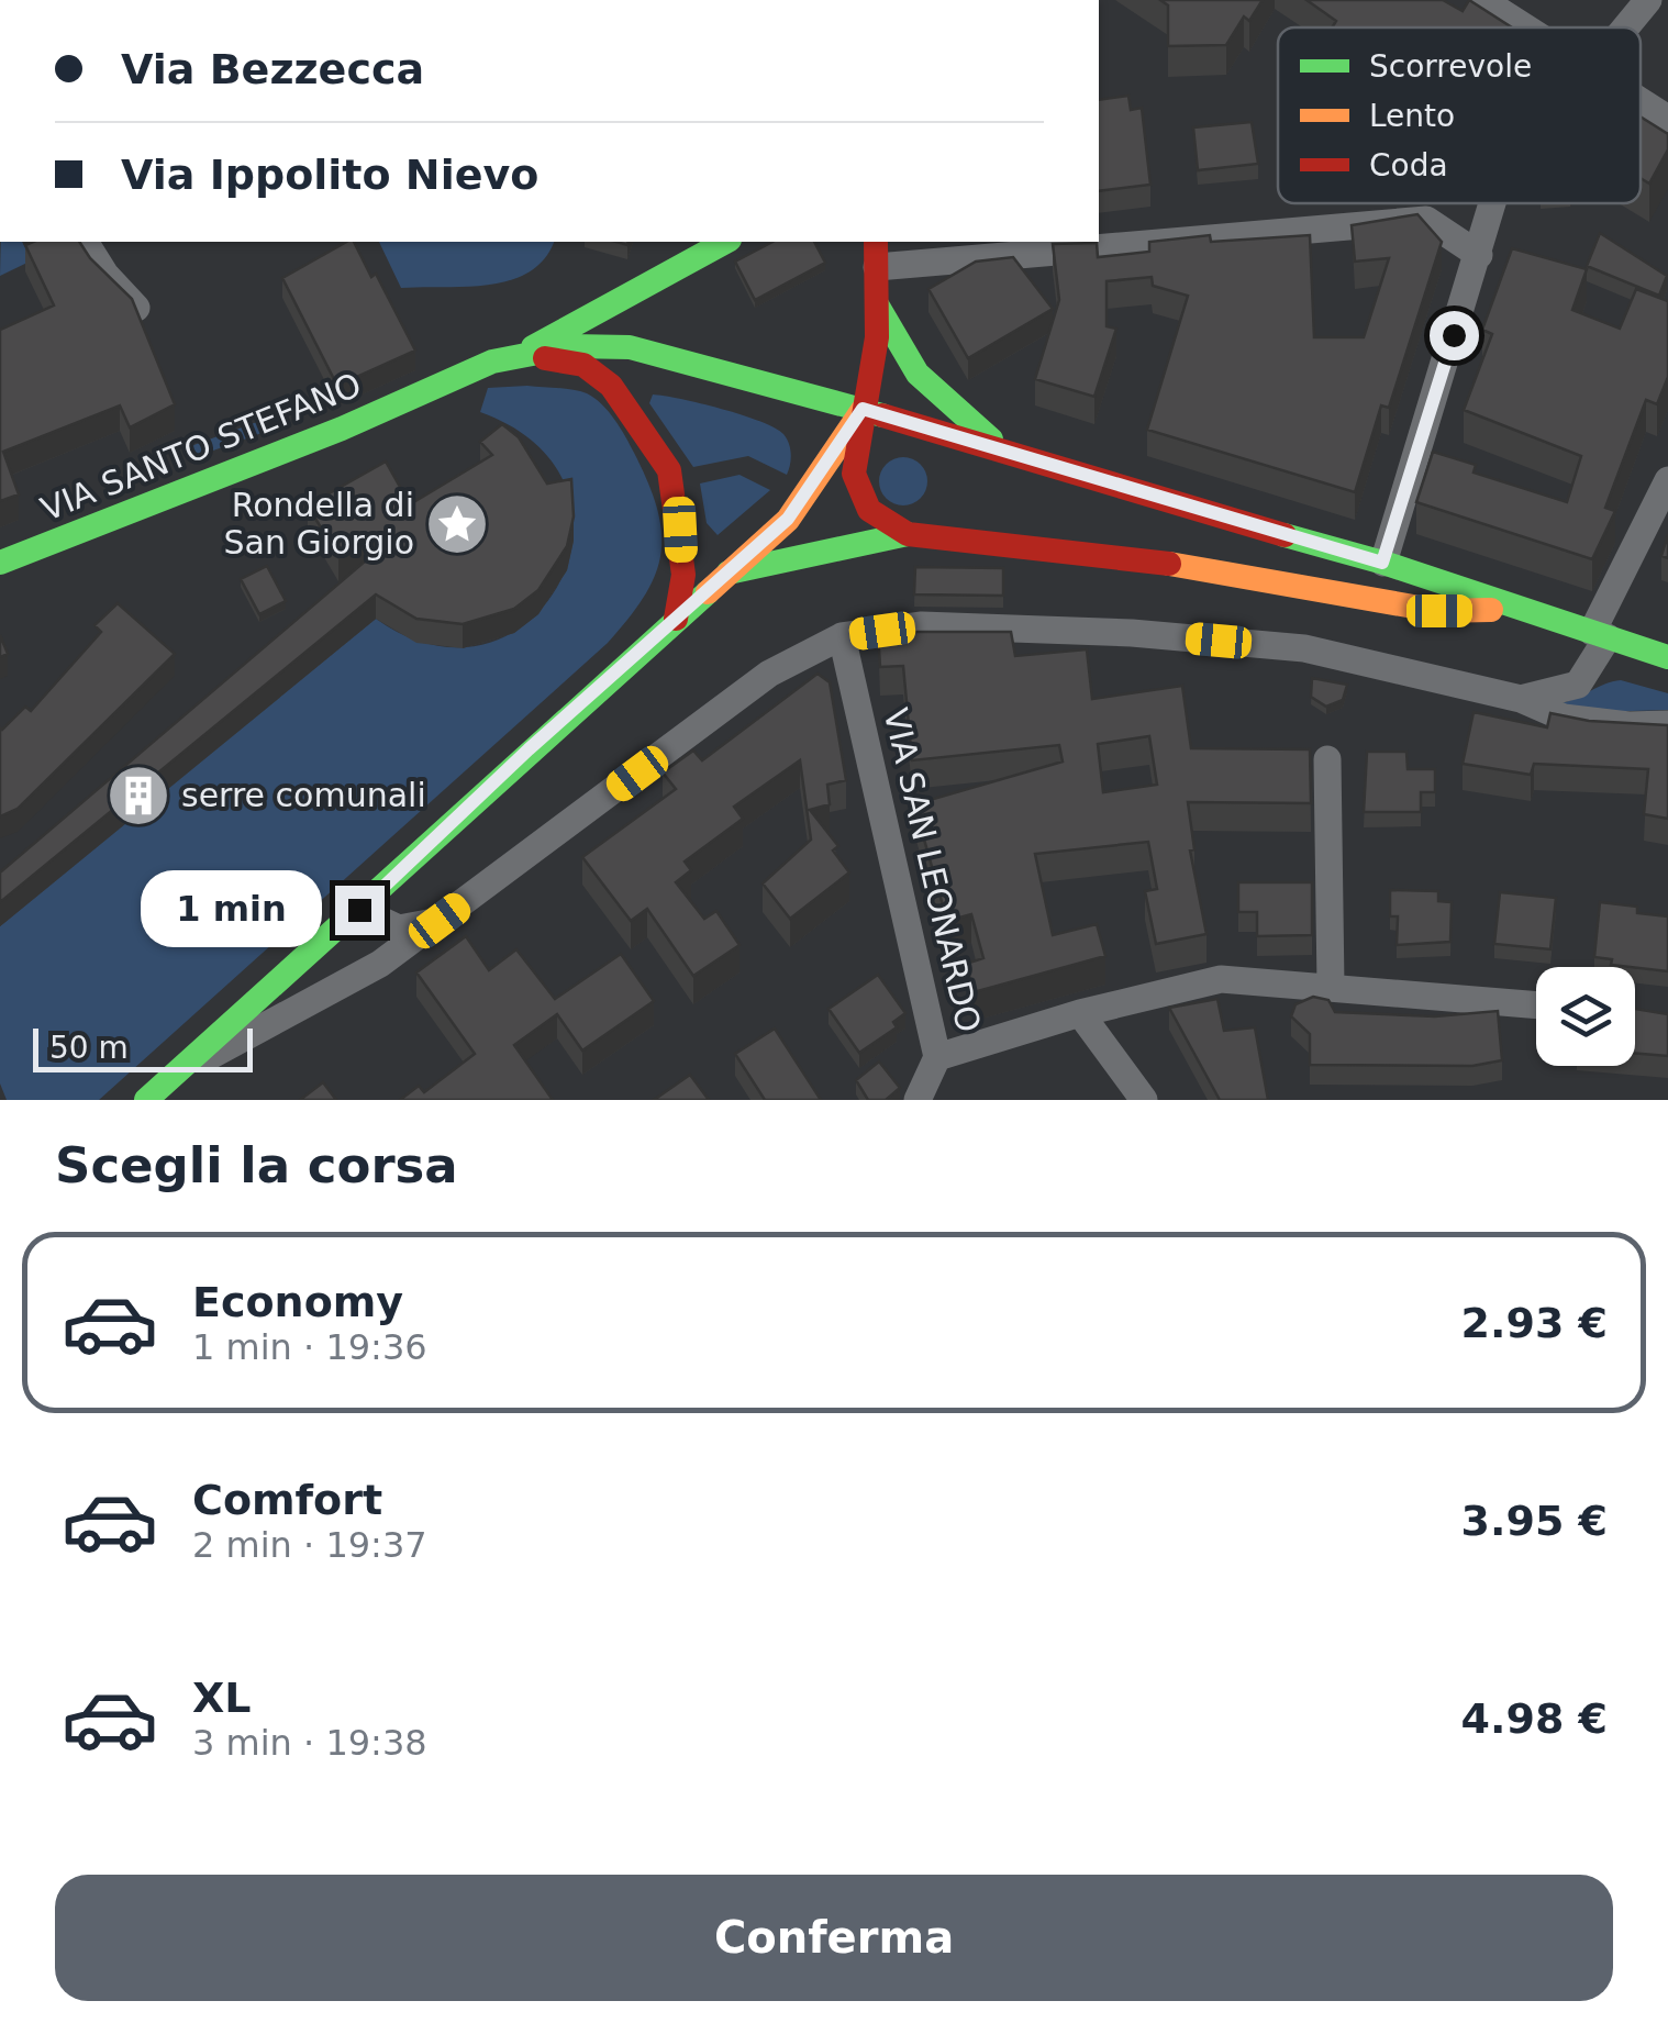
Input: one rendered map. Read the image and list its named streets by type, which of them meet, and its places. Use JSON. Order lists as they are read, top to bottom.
{
  "streets": {
    "main road": ["VIA SANTO STEFANO"],
    "street": ["VIA SAN LEONARDO"]
  },
  "places": {
    "place": ["Rondella di San Giorgio"],
    "building": ["serre comunali"]
  },
  "legend": ["Scorrevole", "Lento", "Coda"],
  "scale_bar": "50 m",
  "page": {
    "banner": ["Via Bezzecca", "Via Ippolito Nievo"],
    "bubble": "1 min",
    "scale": "50 m",
    "heading": "Scegli la corsa",
    "list": [
      {
        "name": "Economy",
        "note": "1 min · 19:36",
        "value": "2.93 €"
      },
      {
        "name": "Comfort",
        "note": "2 min · 19:37",
        "value": "3.95 €"
      },
      {
        "name": "XL",
        "note": "3 min · 19:38",
        "value": "4.98 €"
      }
    ],
    "buttons": "Conferma"
  }
}
